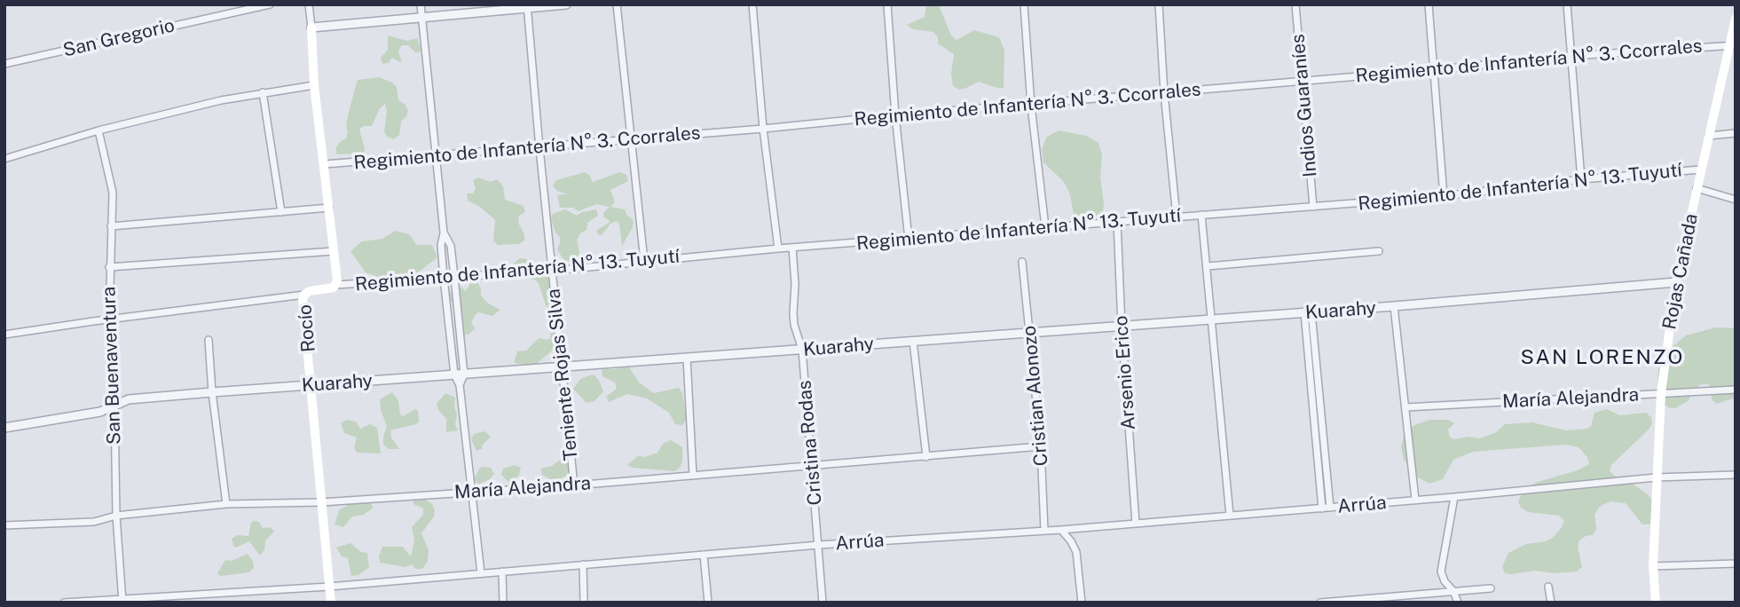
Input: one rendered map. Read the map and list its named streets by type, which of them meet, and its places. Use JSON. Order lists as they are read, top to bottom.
{
  "streets": {
    "main road": ["Rojas Cañada", "Rocío"],
    "street": [
      "San Gregorio",
      "Regimiento de Infantería N° 3. Ccorrales",
      "Indios Guaraníes",
      "Regimiento de Infantería N° 13. Tuyutí",
      "Kuarahy",
      "San Buenaventura",
      "Arsenio Erico",
      "Teniente Rojas Silva",
      "Cristian Alonozo",
      "María Alejandra",
      "Cristina Rodas",
      "Arrúa"
    ]
  },
  "crossings": [
    ["Regimiento de Infantería N° 3. Ccorrales", "Indios Guaraníes"],
    ["Regimiento de Infantería N° 3. Ccorrales", "Rojas Cañada"],
    ["Regimiento de Infantería N° 3. Ccorrales", "Rocío"],
    ["Regimiento de Infantería N° 3. Ccorrales", "Teniente Rojas Silva"],
    ["Indios Guaraníes", "Regimiento de Infantería N° 13. Tuyutí"],
    ["Regimiento de Infantería N° 13. Tuyutí", "Rojas Cañada"],
    ["Regimiento de Infantería N° 13. Tuyutí", "Rocío"],
    ["Regimiento de Infantería N° 13. Tuyutí", "Arsenio Erico"],
    ["Regimiento de Infantería N° 13. Tuyutí", "Teniente Rojas Silva"],
    ["Regimiento de Infantería N° 13. Tuyutí", "Cristina Rodas"],
    ["Rojas Cañada", "Kuarahy"],
    ["Rojas Cañada", "María Alejandra"],
    ["Rojas Cañada", "Arrúa"],
    ["Kuarahy", "Rocío"],
    ["Kuarahy", "San Buenaventura"],
    ["Kuarahy", "Arsenio Erico"],
    ["Kuarahy", "Teniente Rojas Silva"],
    ["Kuarahy", "Cristian Alonozo"],
    ["Kuarahy", "Cristina Rodas"],
    ["Rocío", "María Alejandra"],
    ["Rocío", "Arrúa"],
    ["San Buenaventura", "María Alejandra"],
    ["San Buenaventura", "Arrúa"],
    ["Arsenio Erico", "Arrúa"],
    ["Teniente Rojas Silva", "María Alejandra"],
    ["Cristian Alonozo", "María Alejandra"],
    ["Cristian Alonozo", "Arrúa"],
    ["María Alejandra", "Cristina Rodas"],
    ["Cristina Rodas", "Arrúa"]
  ],
  "districts": ["SAN LORENZO"]
}
